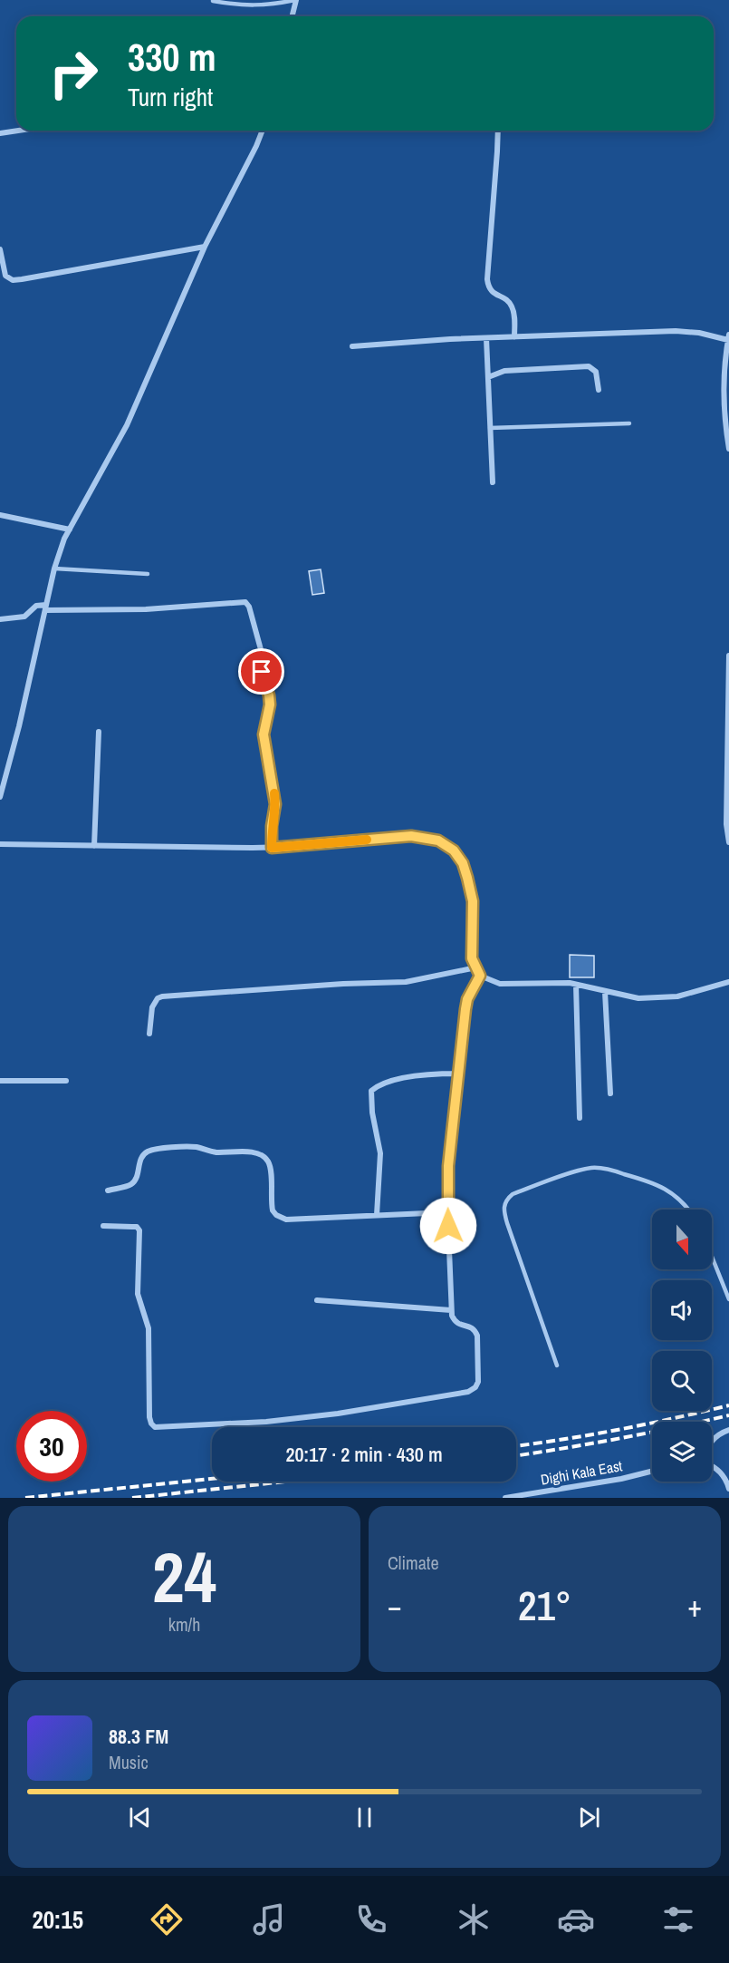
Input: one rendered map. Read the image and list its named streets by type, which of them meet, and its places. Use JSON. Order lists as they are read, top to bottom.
{
  "streets": {
    "street": ["Dighi Kala East"]
  },
  "north": "bottom",
  "page": {
    "turn": ["330 m", "Turn right"],
    "limit": "30",
    "trip": "20:17 · 2 min · 430 m",
    "tile": [
      ["24", "km/h"],
      "Climate"
    ],
    "heat": ["−", "21°", "+"],
    "song": ["88.3 FM", "Music"],
    "tabs": "20:15"
  }
}
